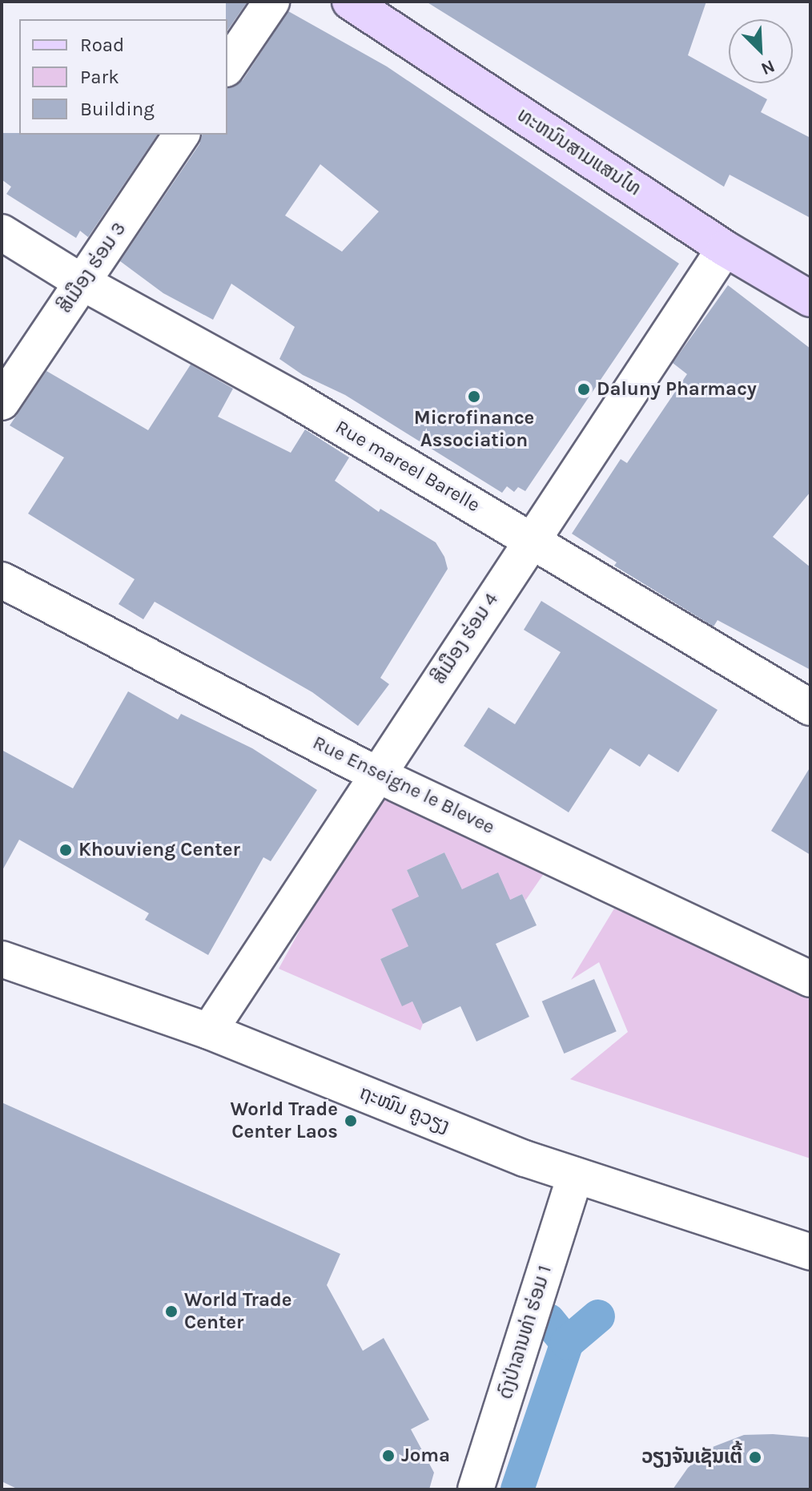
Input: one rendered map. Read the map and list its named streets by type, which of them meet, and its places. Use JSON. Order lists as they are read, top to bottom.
{
  "streets": {
    "main road": ["ທະຫນົນສາມແສນໄທ"],
    "street": [
      "ສີເມືອງ ຮ່ອມ 3",
      "Rue mareel Barelle",
      "ສີເມືອງ ຮ່ອມ 4",
      "Rue Enseigne le Blevee",
      "ຖະໜົນ ຄູວຽງ",
      "ດົງປ່າລານທ່າ ຮ່ອມ 1"
    ]
  },
  "crossings": [
    ["ທະຫນົນສາມແສນໄທ", "ສີເມືອງ ຮ່ອມ 4"],
    ["ສີເມືອງ ຮ່ອມ 3", "Rue mareel Barelle"],
    ["Rue mareel Barelle", "ສີເມືອງ ຮ່ອມ 4"],
    ["ສີເມືອງ ຮ່ອມ 4", "Rue Enseigne le Blevee"],
    ["ສີເມືອງ ຮ່ອມ 4", "ຖະໜົນ ຄູວຽງ"],
    ["ຖະໜົນ ຄູວຽງ", "ດົງປ່າລານທ່າ ຮ່ອມ 1"]
  ],
  "places": [
    "Daluny Pharmacy",
    "Microfinance Association",
    "Khouvieng Center",
    "World Trade Center Laos",
    "World Trade Center",
    "Joma",
    "ວຽງຈັນເຊັນເຕີ້"
  ],
  "legend": ["Road", "Park", "Building"],
  "north": "bottom right"
}
